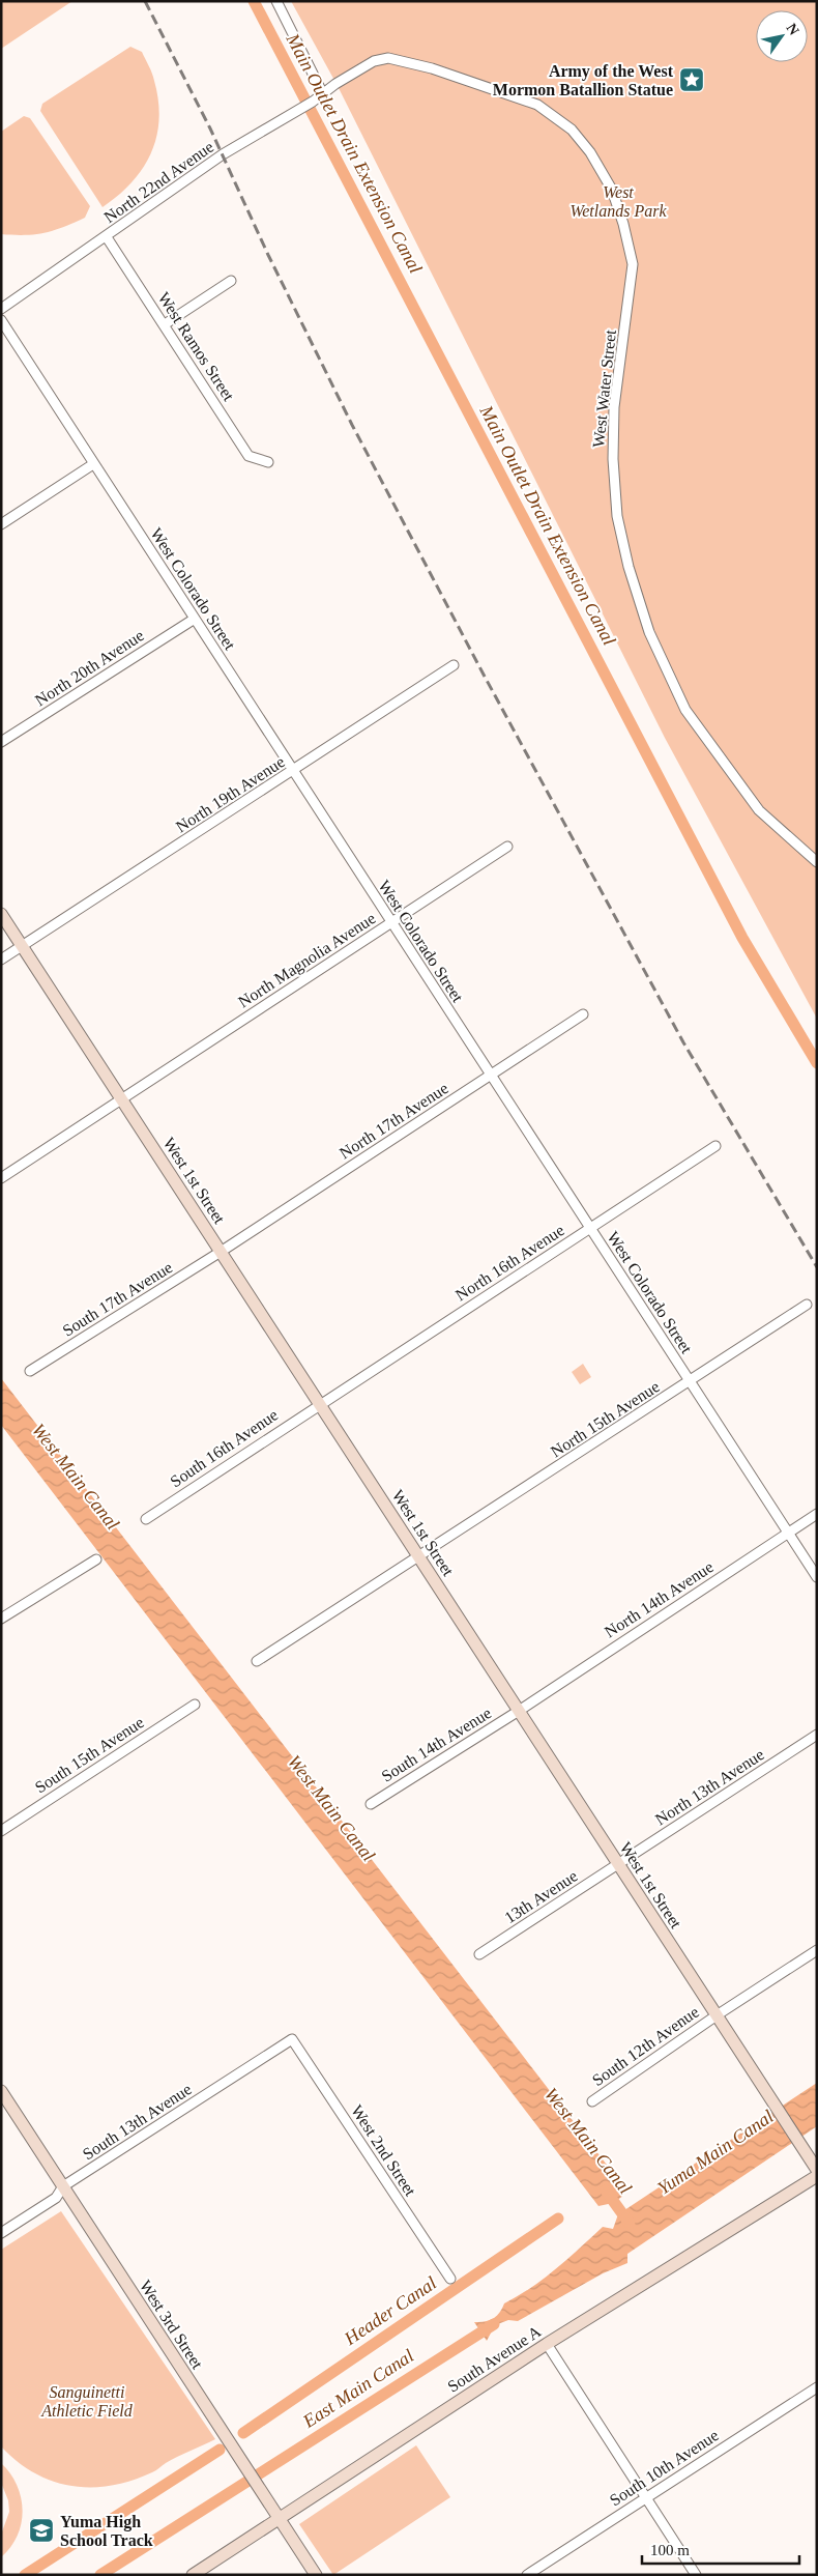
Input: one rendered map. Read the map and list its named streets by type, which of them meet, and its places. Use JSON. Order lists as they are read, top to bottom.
{
  "streets": {
    "main road": ["West 1st Street", "West 3rd Street", "South Avenue A"],
    "street": [
      "North 22nd Avenue",
      "West Ramos Street",
      "West Water Street",
      "West Colorado Street",
      "North 20th Avenue",
      "North 19th Avenue",
      "North Magnolia Avenue",
      "North 17th Avenue",
      "North 16th Avenue",
      "South 17th Avenue",
      "North 15th Avenue",
      "South 16th Avenue",
      "North 14th Avenue",
      "South 14th Avenue",
      "South 15th Avenue",
      "North 13th Avenue",
      "13th Avenue",
      "South 12th Avenue",
      "South 13th Avenue",
      "West 2nd Street",
      "South 10th Avenue"
    ]
  },
  "crossings": [
    ["North 22nd Avenue", "West Ramos Street"],
    ["North 22nd Avenue", "West Water Street"],
    ["West Colorado Street", "North 20th Avenue"],
    ["West Colorado Street", "North 19th Avenue"],
    ["West Colorado Street", "North Magnolia Avenue"],
    ["West Colorado Street", "North 17th Avenue"],
    ["West Colorado Street", "North 16th Avenue"],
    ["West Colorado Street", "North 15th Avenue"],
    ["West Colorado Street", "North 14th Avenue"],
    ["North 19th Avenue", "West 1st Street"],
    ["North Magnolia Avenue", "West 1st Street"],
    ["North 17th Avenue", "West 1st Street"],
    ["North 17th Avenue", "South 17th Avenue"],
    ["West 1st Street", "North 16th Avenue"],
    ["West 1st Street", "South 17th Avenue"],
    ["West 1st Street", "North 15th Avenue"],
    ["West 1st Street", "South 16th Avenue"],
    ["West 1st Street", "North 14th Avenue"],
    ["West 1st Street", "South 14th Avenue"],
    ["West 1st Street", "North 13th Avenue"],
    ["West 1st Street", "13th Avenue"],
    ["West 1st Street", "South 12th Avenue"],
    ["North 16th Avenue", "South 16th Avenue"],
    ["North 14th Avenue", "South 14th Avenue"],
    ["North 13th Avenue", "13th Avenue"],
    ["South 13th Avenue", "West 2nd Street"],
    ["South 13th Avenue", "West 3rd Street"],
    ["West 3rd Street", "South Avenue A"]
  ],
  "water": [
    "Main Outlet Drain Extension Canal",
    "West Main Canal",
    "Yuma Main Canal",
    "Header Canal",
    "East Main Canal"
  ],
  "parks": ["West Wetlands Park", "Sanguinetti Athletic Field"],
  "places": {
    "place": ["Army of the West Mormon Batallion Statue"],
    "school or university": ["Yuma High School Track"]
  },
  "scale_bar": "100 m",
  "north": "top right"
}
